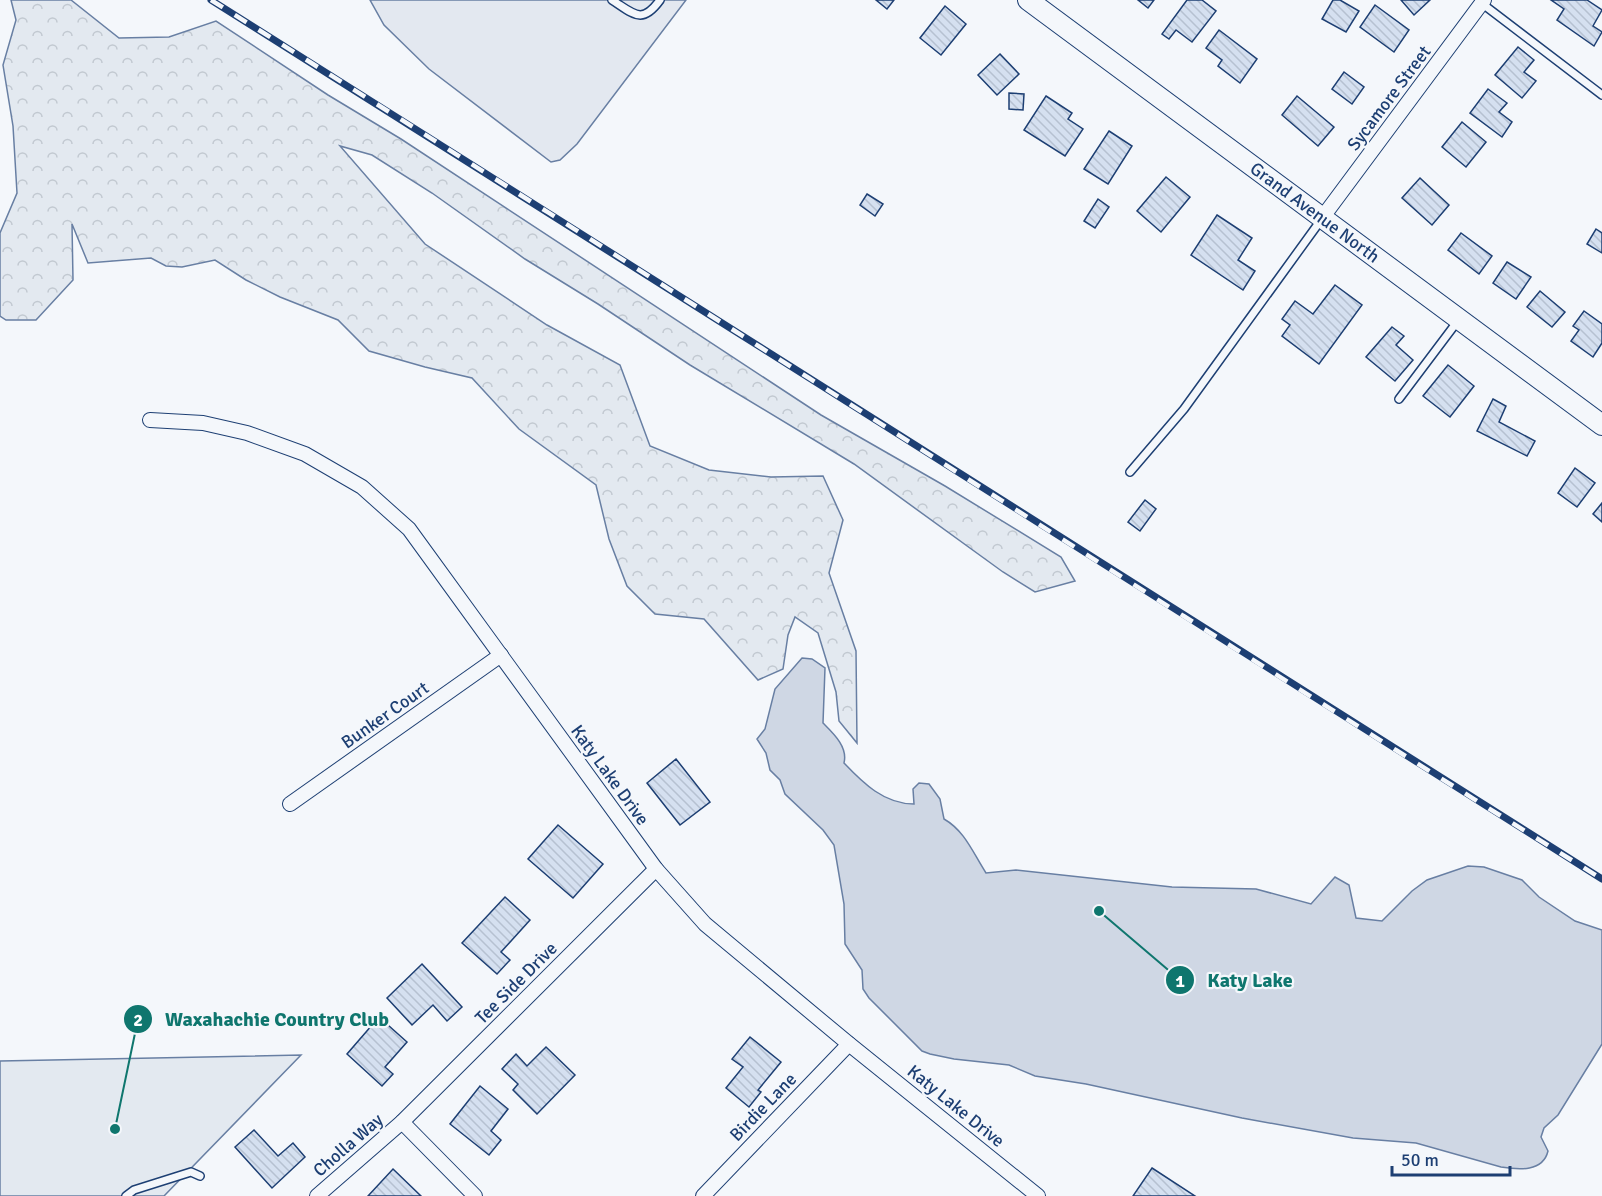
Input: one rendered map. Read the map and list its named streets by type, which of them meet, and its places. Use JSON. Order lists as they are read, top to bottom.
{
  "streets": {
    "main road": ["Grand Avenue North"],
    "street": [
      "Sycamore Street",
      "Bunker Court",
      "Katy Lake Drive",
      "Tee Side Drive",
      "Birdie Lane",
      "Cholla Way"
    ]
  },
  "crossings": [
    ["Sycamore Street", "Grand Avenue North"],
    ["Bunker Court", "Katy Lake Drive"],
    ["Katy Lake Drive", "Tee Side Drive"],
    ["Katy Lake Drive", "Birdie Lane"],
    ["Tee Side Drive", "Cholla Way"]
  ],
  "places": ["Katy Lake", "Waxahachie Country Club"],
  "scale_bar": "50 m"
}
